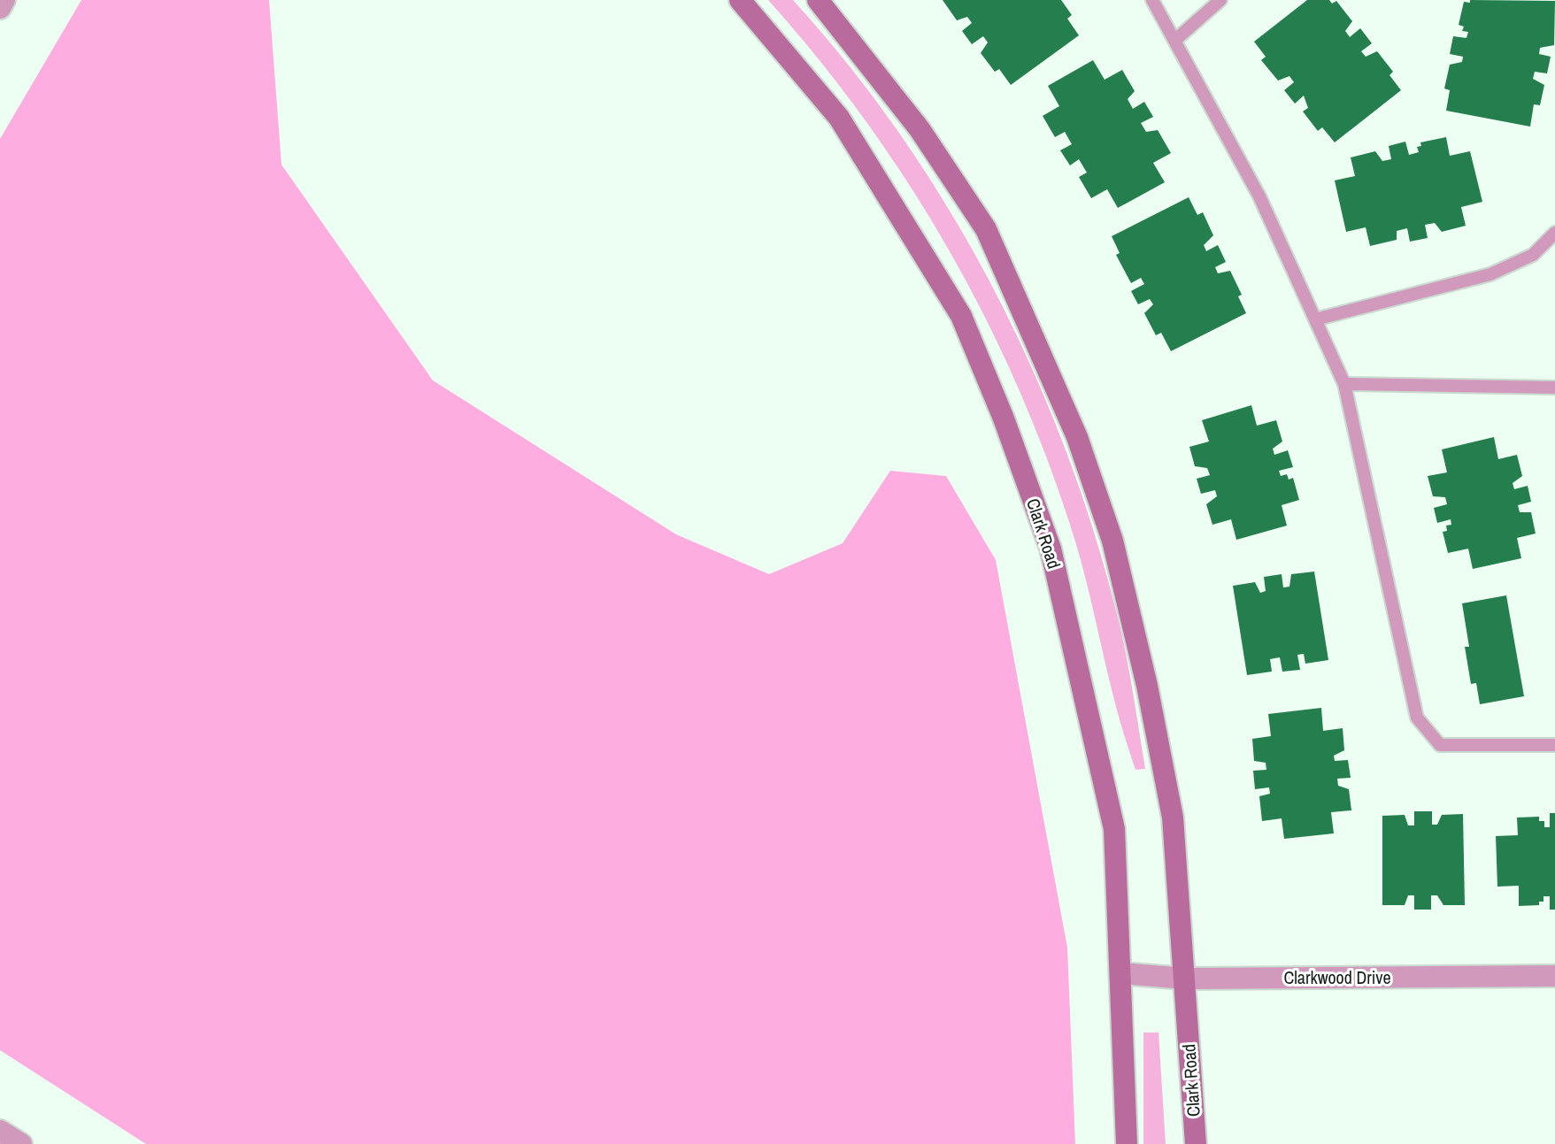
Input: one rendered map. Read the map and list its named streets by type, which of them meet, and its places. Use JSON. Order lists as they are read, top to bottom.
{
  "streets": {
    "main road": ["Clark Road"],
    "street": ["Clarkwood Drive"]
  },
  "crossings": [
    ["Clark Road", "Clarkwood Drive"]
  ]
}
